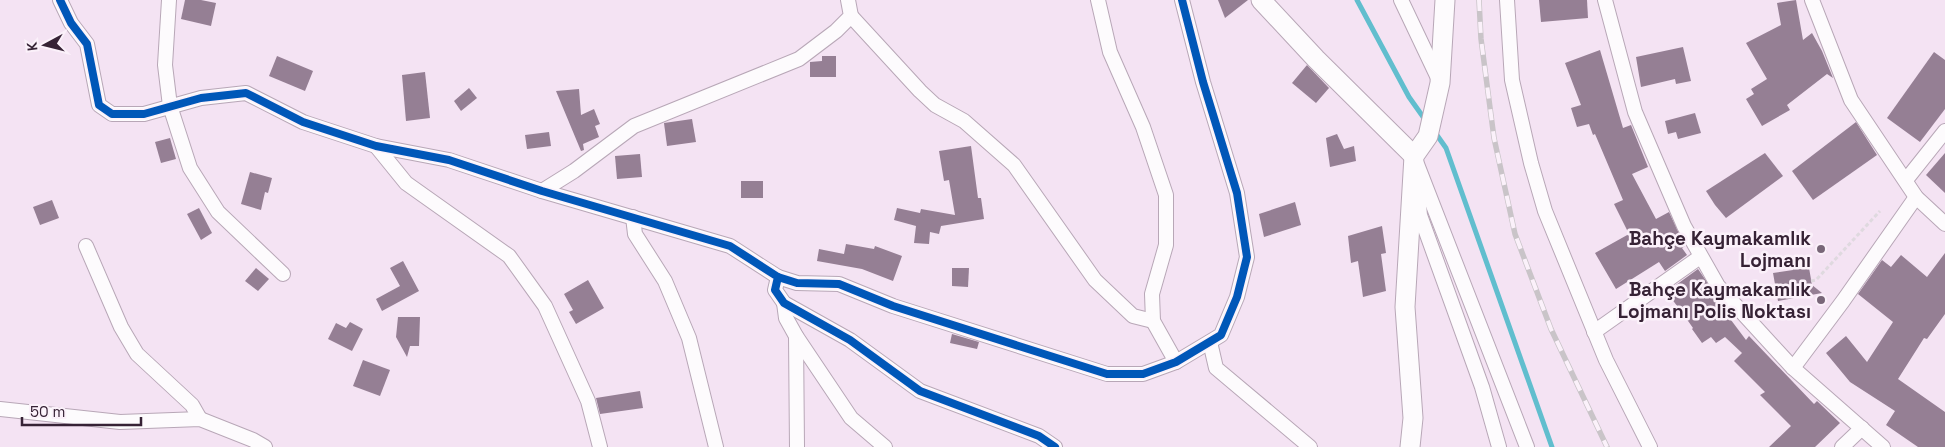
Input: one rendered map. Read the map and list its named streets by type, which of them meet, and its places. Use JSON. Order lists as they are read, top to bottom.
{
  "places": ["Bahçe Kaymakamlık Lojmanı", "Bahçe Kaymakamlık Lojmanı Polis Noktası"],
  "scale_bar": "50 m",
  "north": "left"
}
